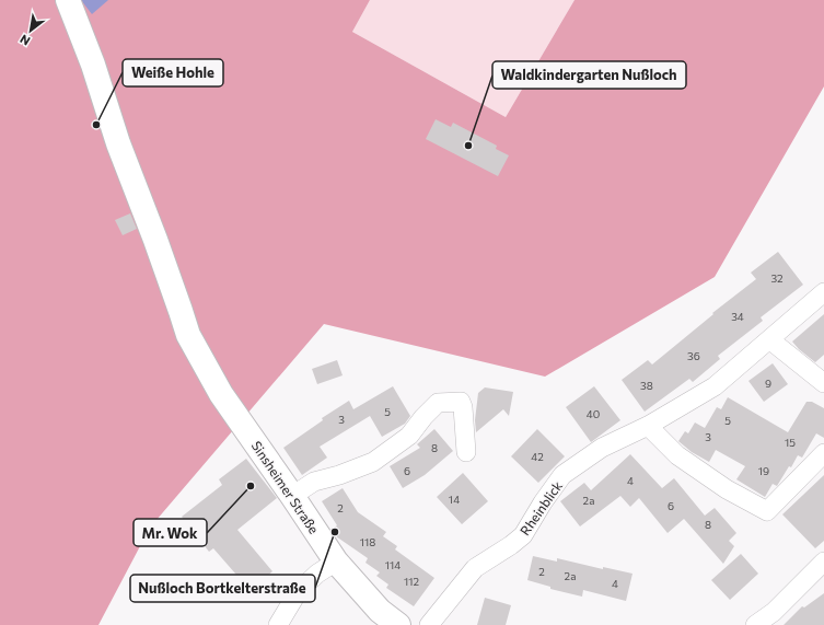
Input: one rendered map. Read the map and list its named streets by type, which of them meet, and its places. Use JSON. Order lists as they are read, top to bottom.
{
  "streets": {
    "street": ["Sinsheimer Straße", "Rheinblick"]
  },
  "places": [
    "Weiße Hohle",
    "Waldkindergarten Nußloch",
    "Mr. Wok",
    "Nußloch Bortkelterstraße"
  ],
  "house_numbers": [
    "32",
    "34",
    "36",
    "9",
    "38",
    "5",
    "40",
    "3",
    "5",
    "3",
    "15",
    "8",
    "42",
    "6",
    "19",
    "4",
    "14",
    "2a",
    "6",
    "2",
    "8",
    "118",
    "114",
    "2",
    "2a",
    "112",
    "4"
  ],
  "north": "bottom left"
}
